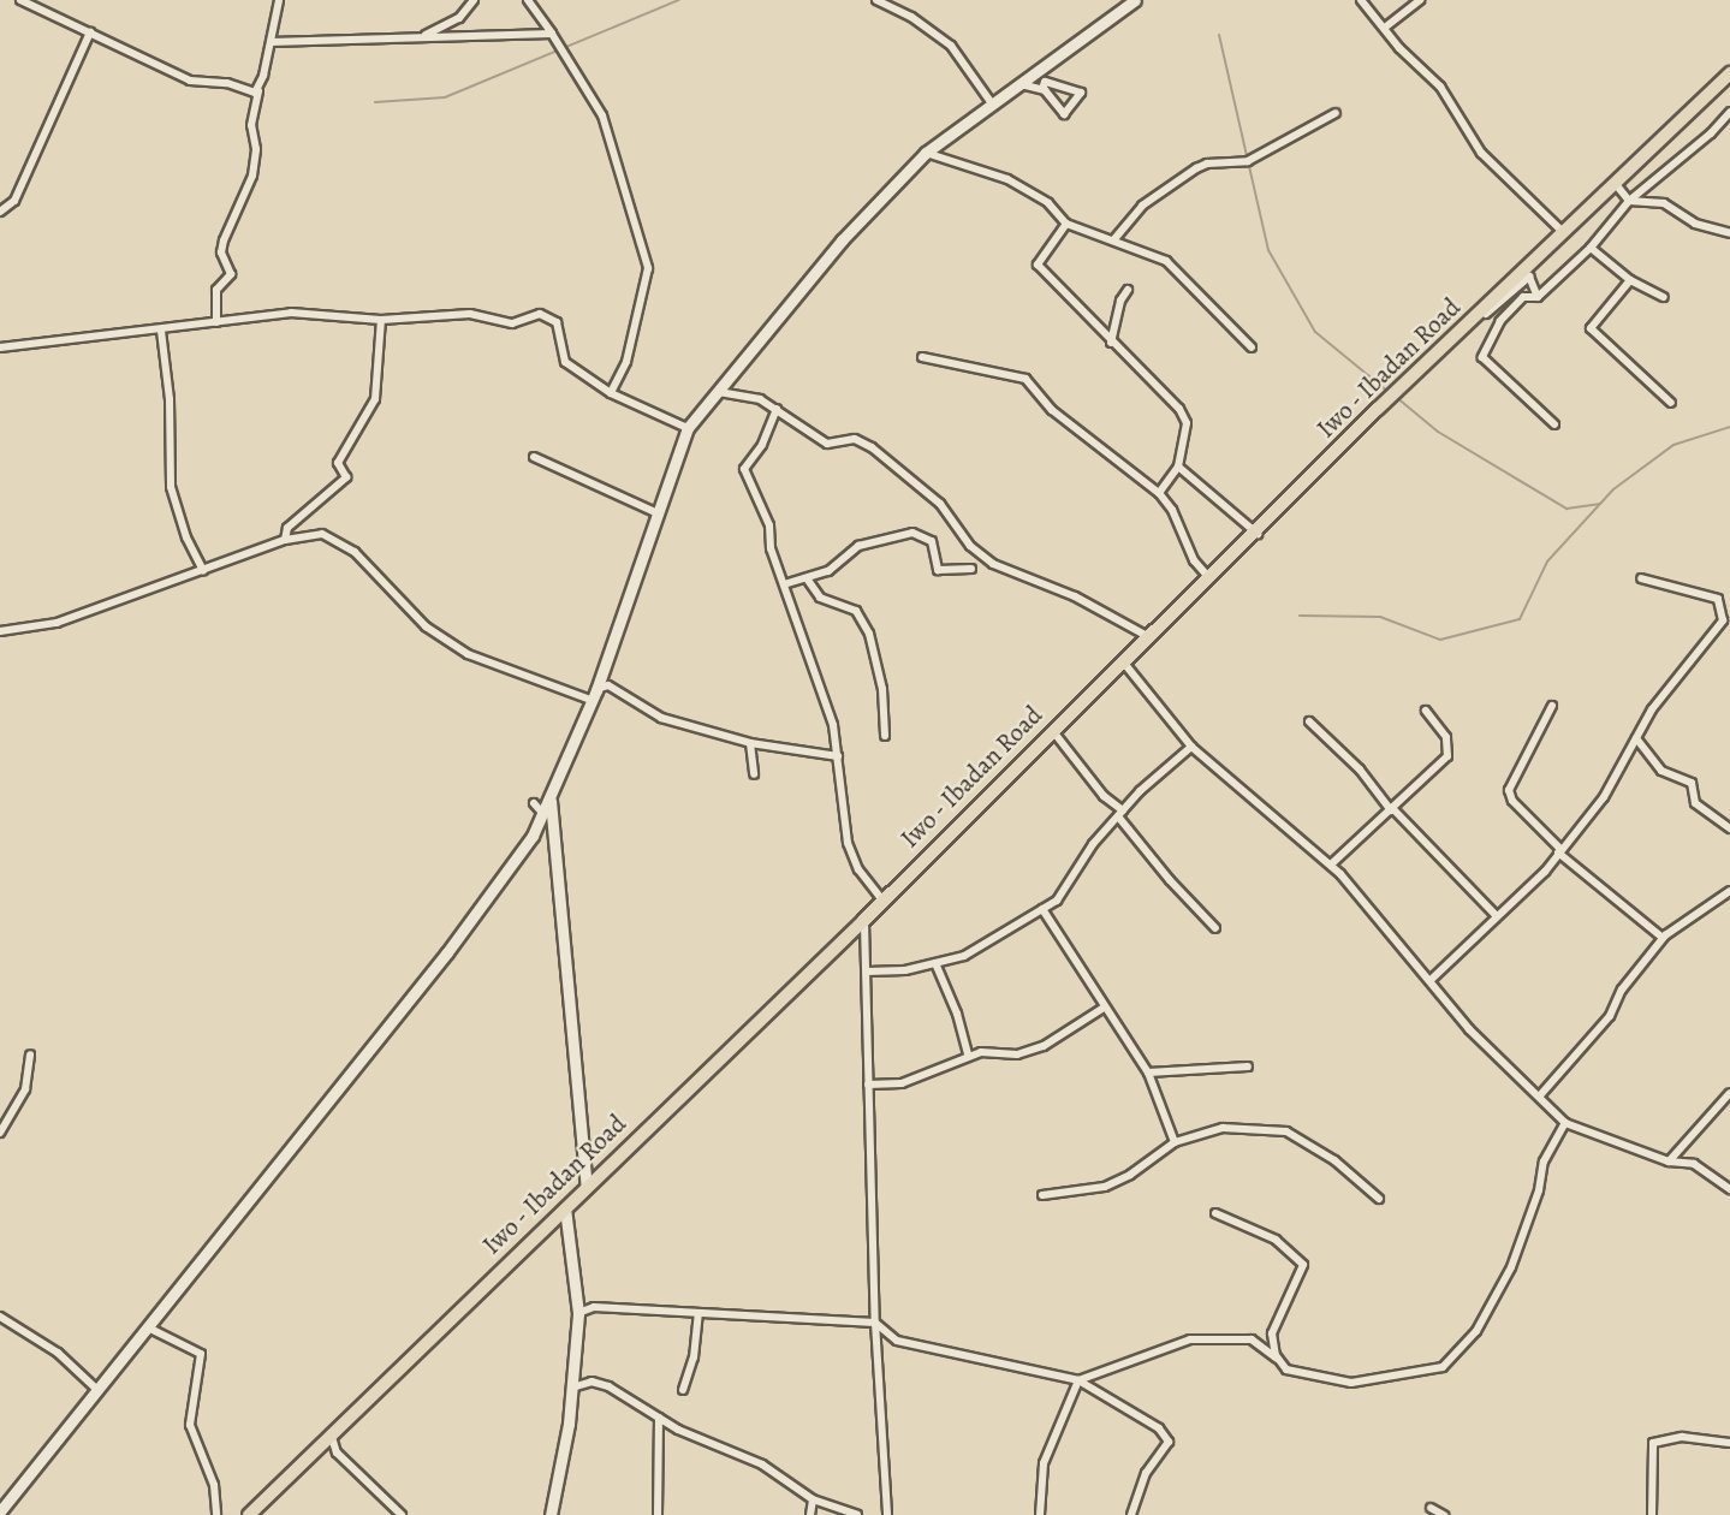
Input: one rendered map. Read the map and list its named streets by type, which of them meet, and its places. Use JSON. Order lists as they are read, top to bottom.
{
  "streets": {
    "main road": ["Iwo - Ibadan Road"]
  }
}
